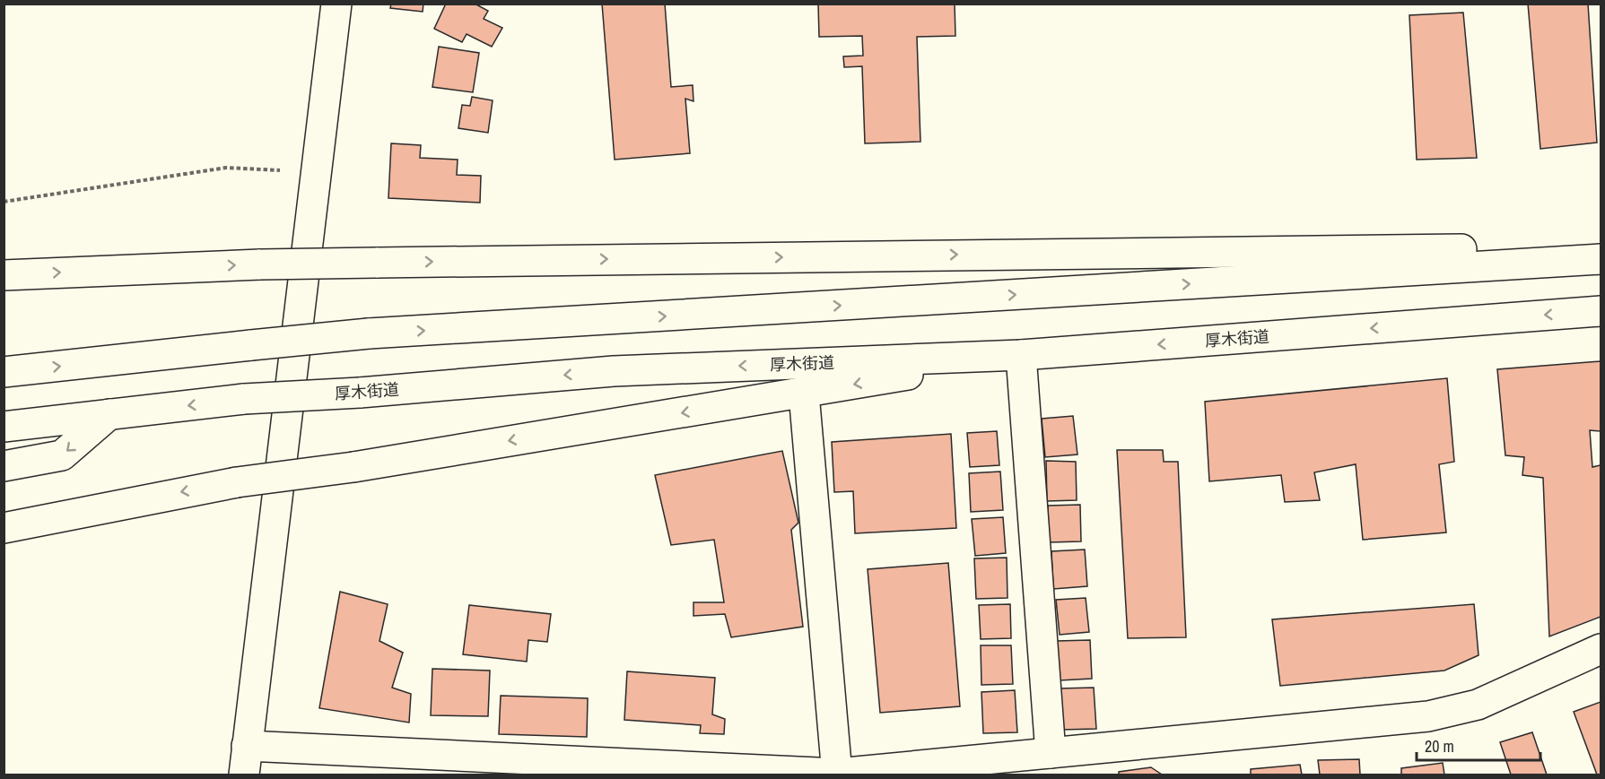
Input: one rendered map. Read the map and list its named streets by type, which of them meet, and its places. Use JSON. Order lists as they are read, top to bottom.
{
  "streets": {
    "main road": ["厚木街道"]
  },
  "scale_bar": "20 m"
}
